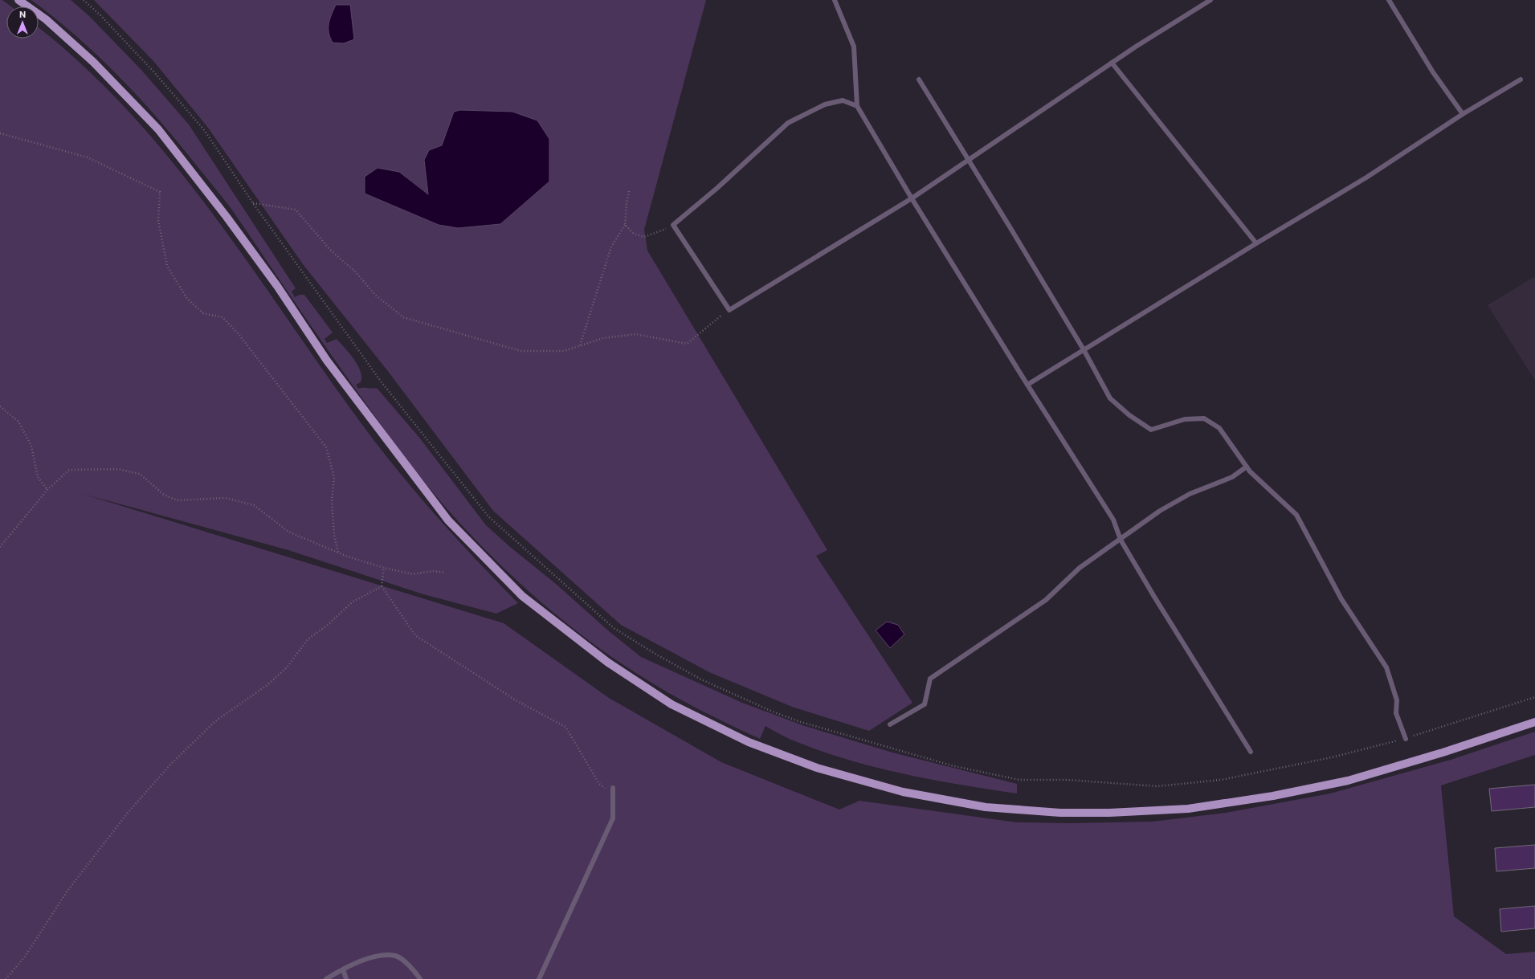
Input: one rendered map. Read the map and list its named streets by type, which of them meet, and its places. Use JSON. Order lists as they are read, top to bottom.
{
  "north": "top"
}
